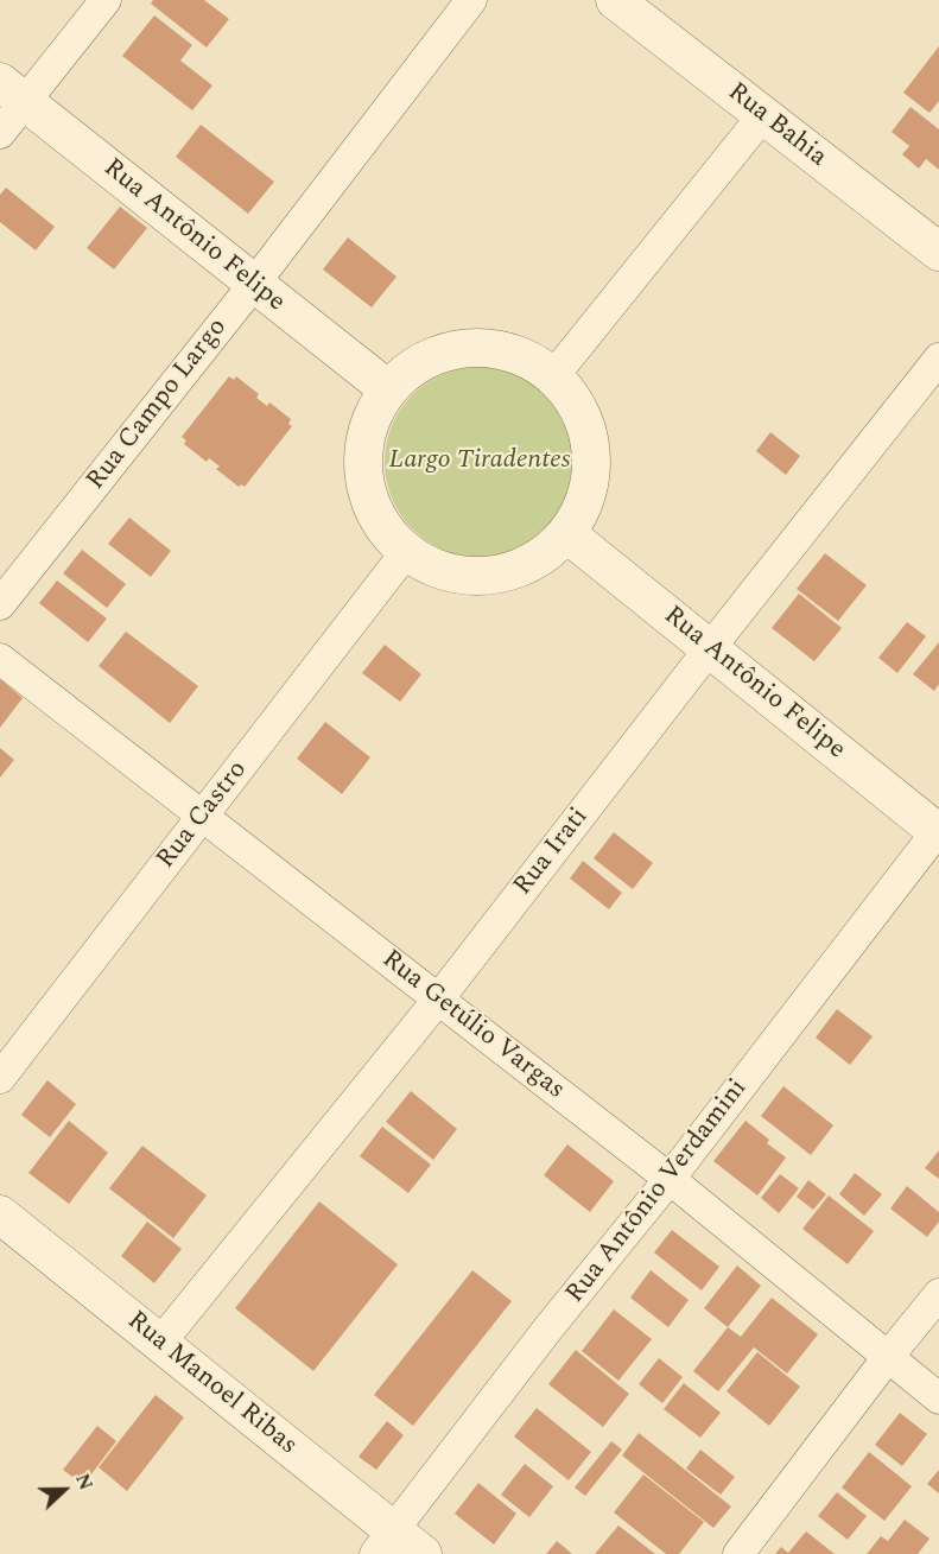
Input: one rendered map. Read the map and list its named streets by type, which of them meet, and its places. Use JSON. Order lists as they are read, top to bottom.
{
  "streets": {
    "street": [
      "Rua Bahia",
      "Rua Antônio Felipe",
      "Rua Campo Largo",
      "Rua Castro",
      "Rua Irati",
      "Rua Getúlio Vargas",
      "Rua Antônio Verdamini",
      "Rua Manoel Ribas"
    ]
  },
  "crossings": [
    ["Rua Antônio Felipe", "Rua Campo Largo"],
    ["Rua Antônio Felipe", "Rua Castro"],
    ["Rua Antônio Felipe", "Rua Irati"],
    ["Rua Antônio Felipe", "Rua Antônio Verdamini"],
    ["Rua Castro", "Rua Getúlio Vargas"],
    ["Rua Irati", "Rua Getúlio Vargas"],
    ["Rua Irati", "Rua Manoel Ribas"],
    ["Rua Getúlio Vargas", "Rua Antônio Verdamini"],
    ["Rua Antônio Verdamini", "Rua Manoel Ribas"]
  ],
  "parks": ["Largo Tiradentes"],
  "north": "right"
}
